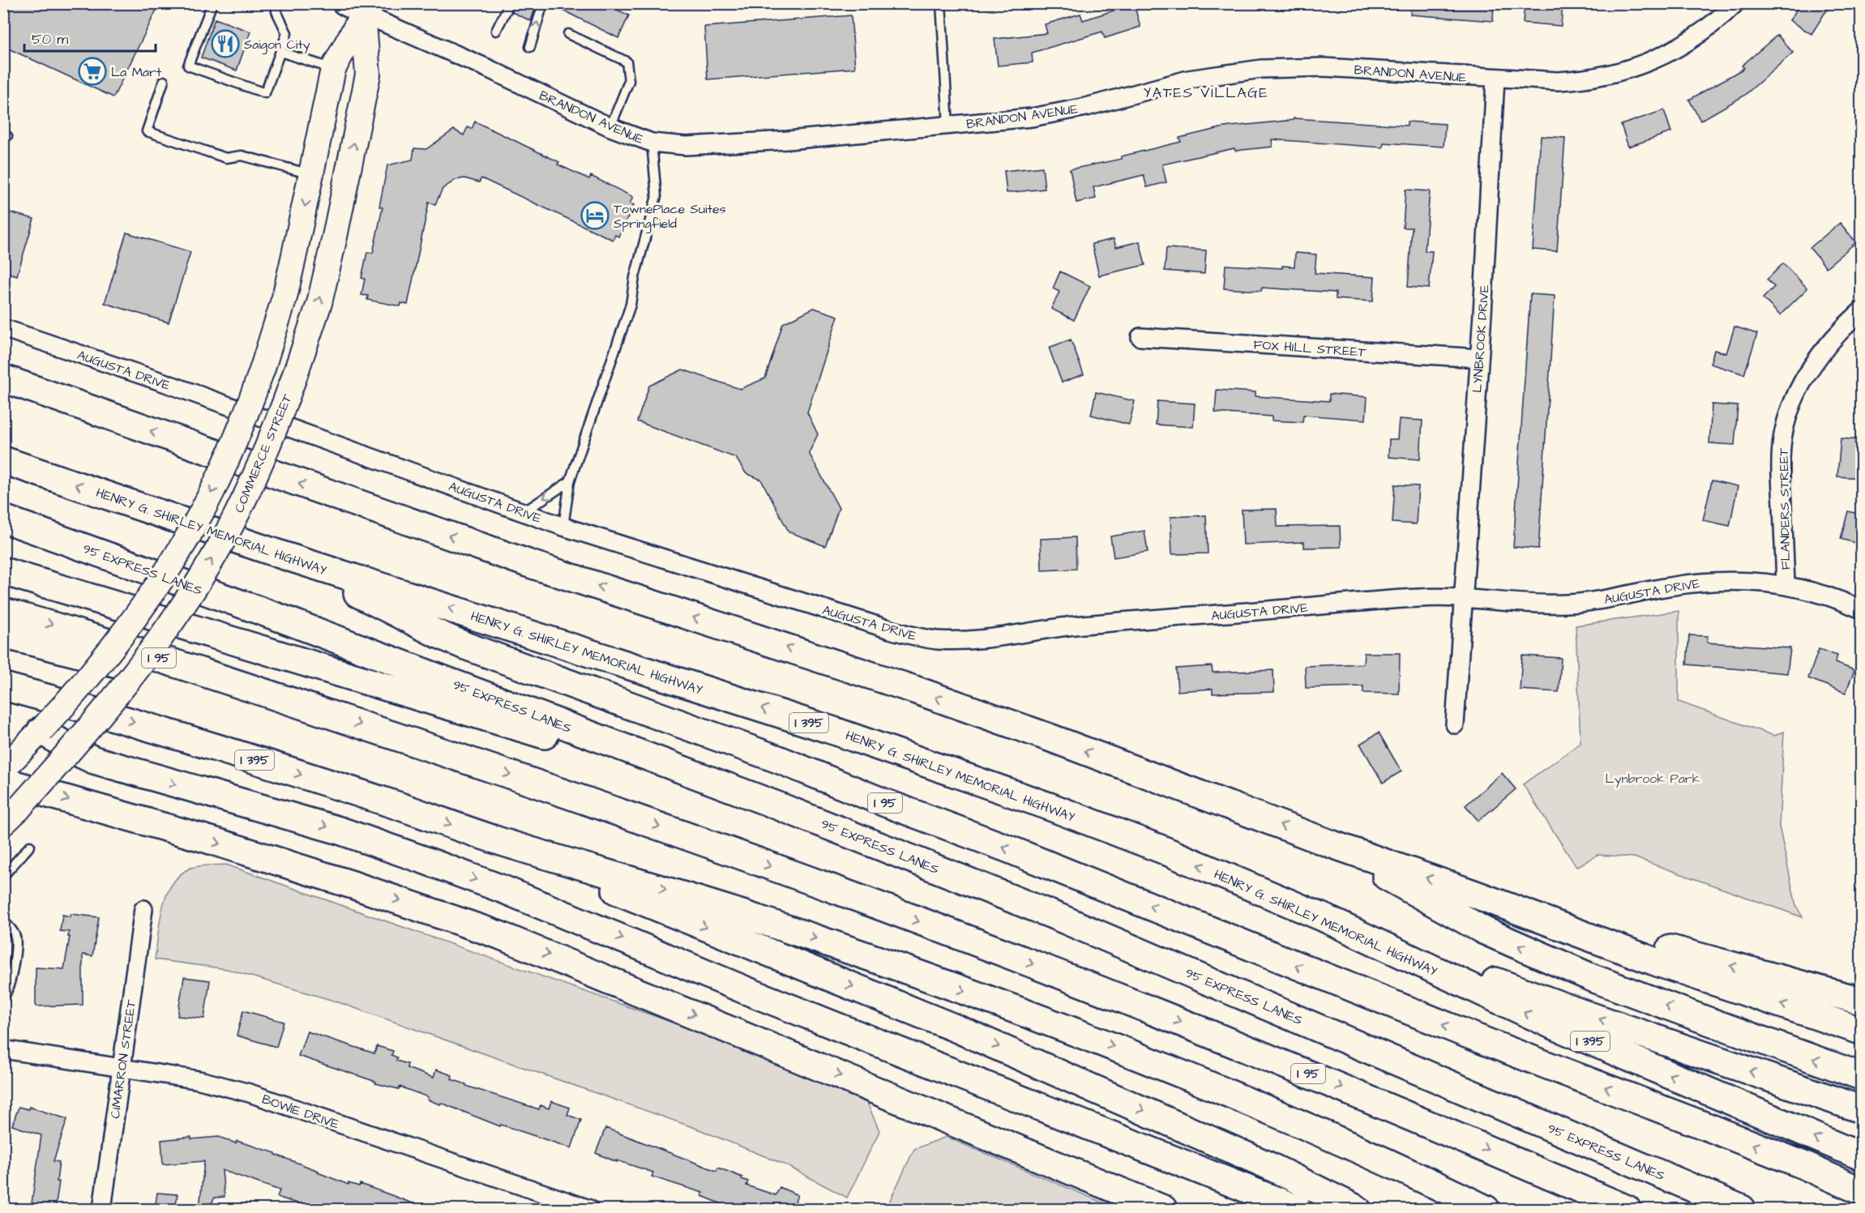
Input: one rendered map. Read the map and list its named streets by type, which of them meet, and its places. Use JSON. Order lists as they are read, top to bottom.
{
  "streets": {
    "highway": [
      "HENRY G. SHIRLEY MEMORIAL HIGHWAY",
      "95 EXPRESS LANES",
      "I 95",
      "I 395"
    ],
    "main road": ["COMMERCE STREET"],
    "street": [
      "BRANDON AVENUE",
      "LYNBROOK DRIVE",
      "FOX HILL STREET",
      "AUGUSTA DRIVE",
      "FLANDERS STREET",
      "CIMARRON STREET",
      "BOWIE DRIVE"
    ]
  },
  "crossings": [
    ["BRANDON AVENUE", "LYNBROOK DRIVE"],
    ["BRANDON AVENUE", "COMMERCE STREET"],
    ["LYNBROOK DRIVE", "FOX HILL STREET"],
    ["LYNBROOK DRIVE", "AUGUSTA DRIVE"],
    ["AUGUSTA DRIVE", "FLANDERS STREET"],
    ["HENRY G. SHIRLEY MEMORIAL HIGHWAY", "I 95"],
    ["CIMARRON STREET", "BOWIE DRIVE"]
  ],
  "districts": ["YATES VILLAGE"],
  "parks": ["Lynbrook Park"],
  "places": {
    "restaurant": ["Saigon City"],
    "supermarket": ["La Mart"],
    "hotel": ["TownePlace Suites Springfield"]
  },
  "scale_bar": "50 m"
}
